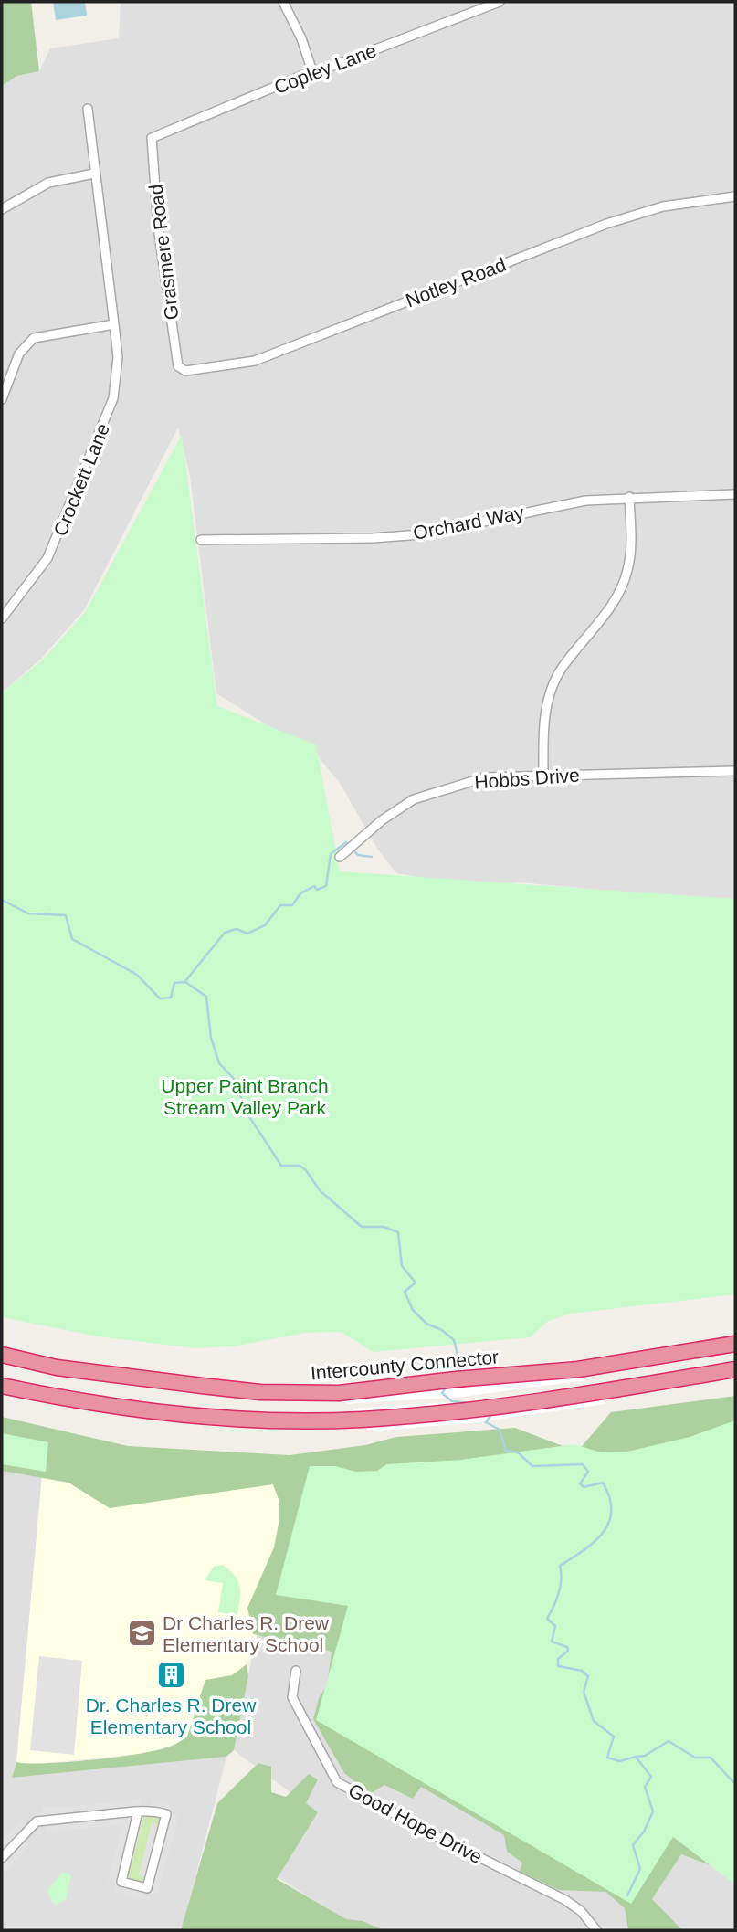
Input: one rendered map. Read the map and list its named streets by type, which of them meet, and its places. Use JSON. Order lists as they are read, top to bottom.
{
  "streets": {
    "highway": ["Intercounty Connector"],
    "street": [
      "Copley Lane",
      "Grasmere Road",
      "Notley Road",
      "Crockett Lane",
      "Orchard Way",
      "Hobbs Drive",
      "Good Hope Drive"
    ]
  },
  "crossings": [
    ["Copley Lane", "Grasmere Road"],
    ["Grasmere Road", "Notley Road"]
  ],
  "parks": ["Upper Paint Branch Stream Valley Park"],
  "places": {
    "school or university": ["Dr Charles R. Drew Elementary School"],
    "building": ["Dr. Charles R. Drew Elementary School"]
  }
}
